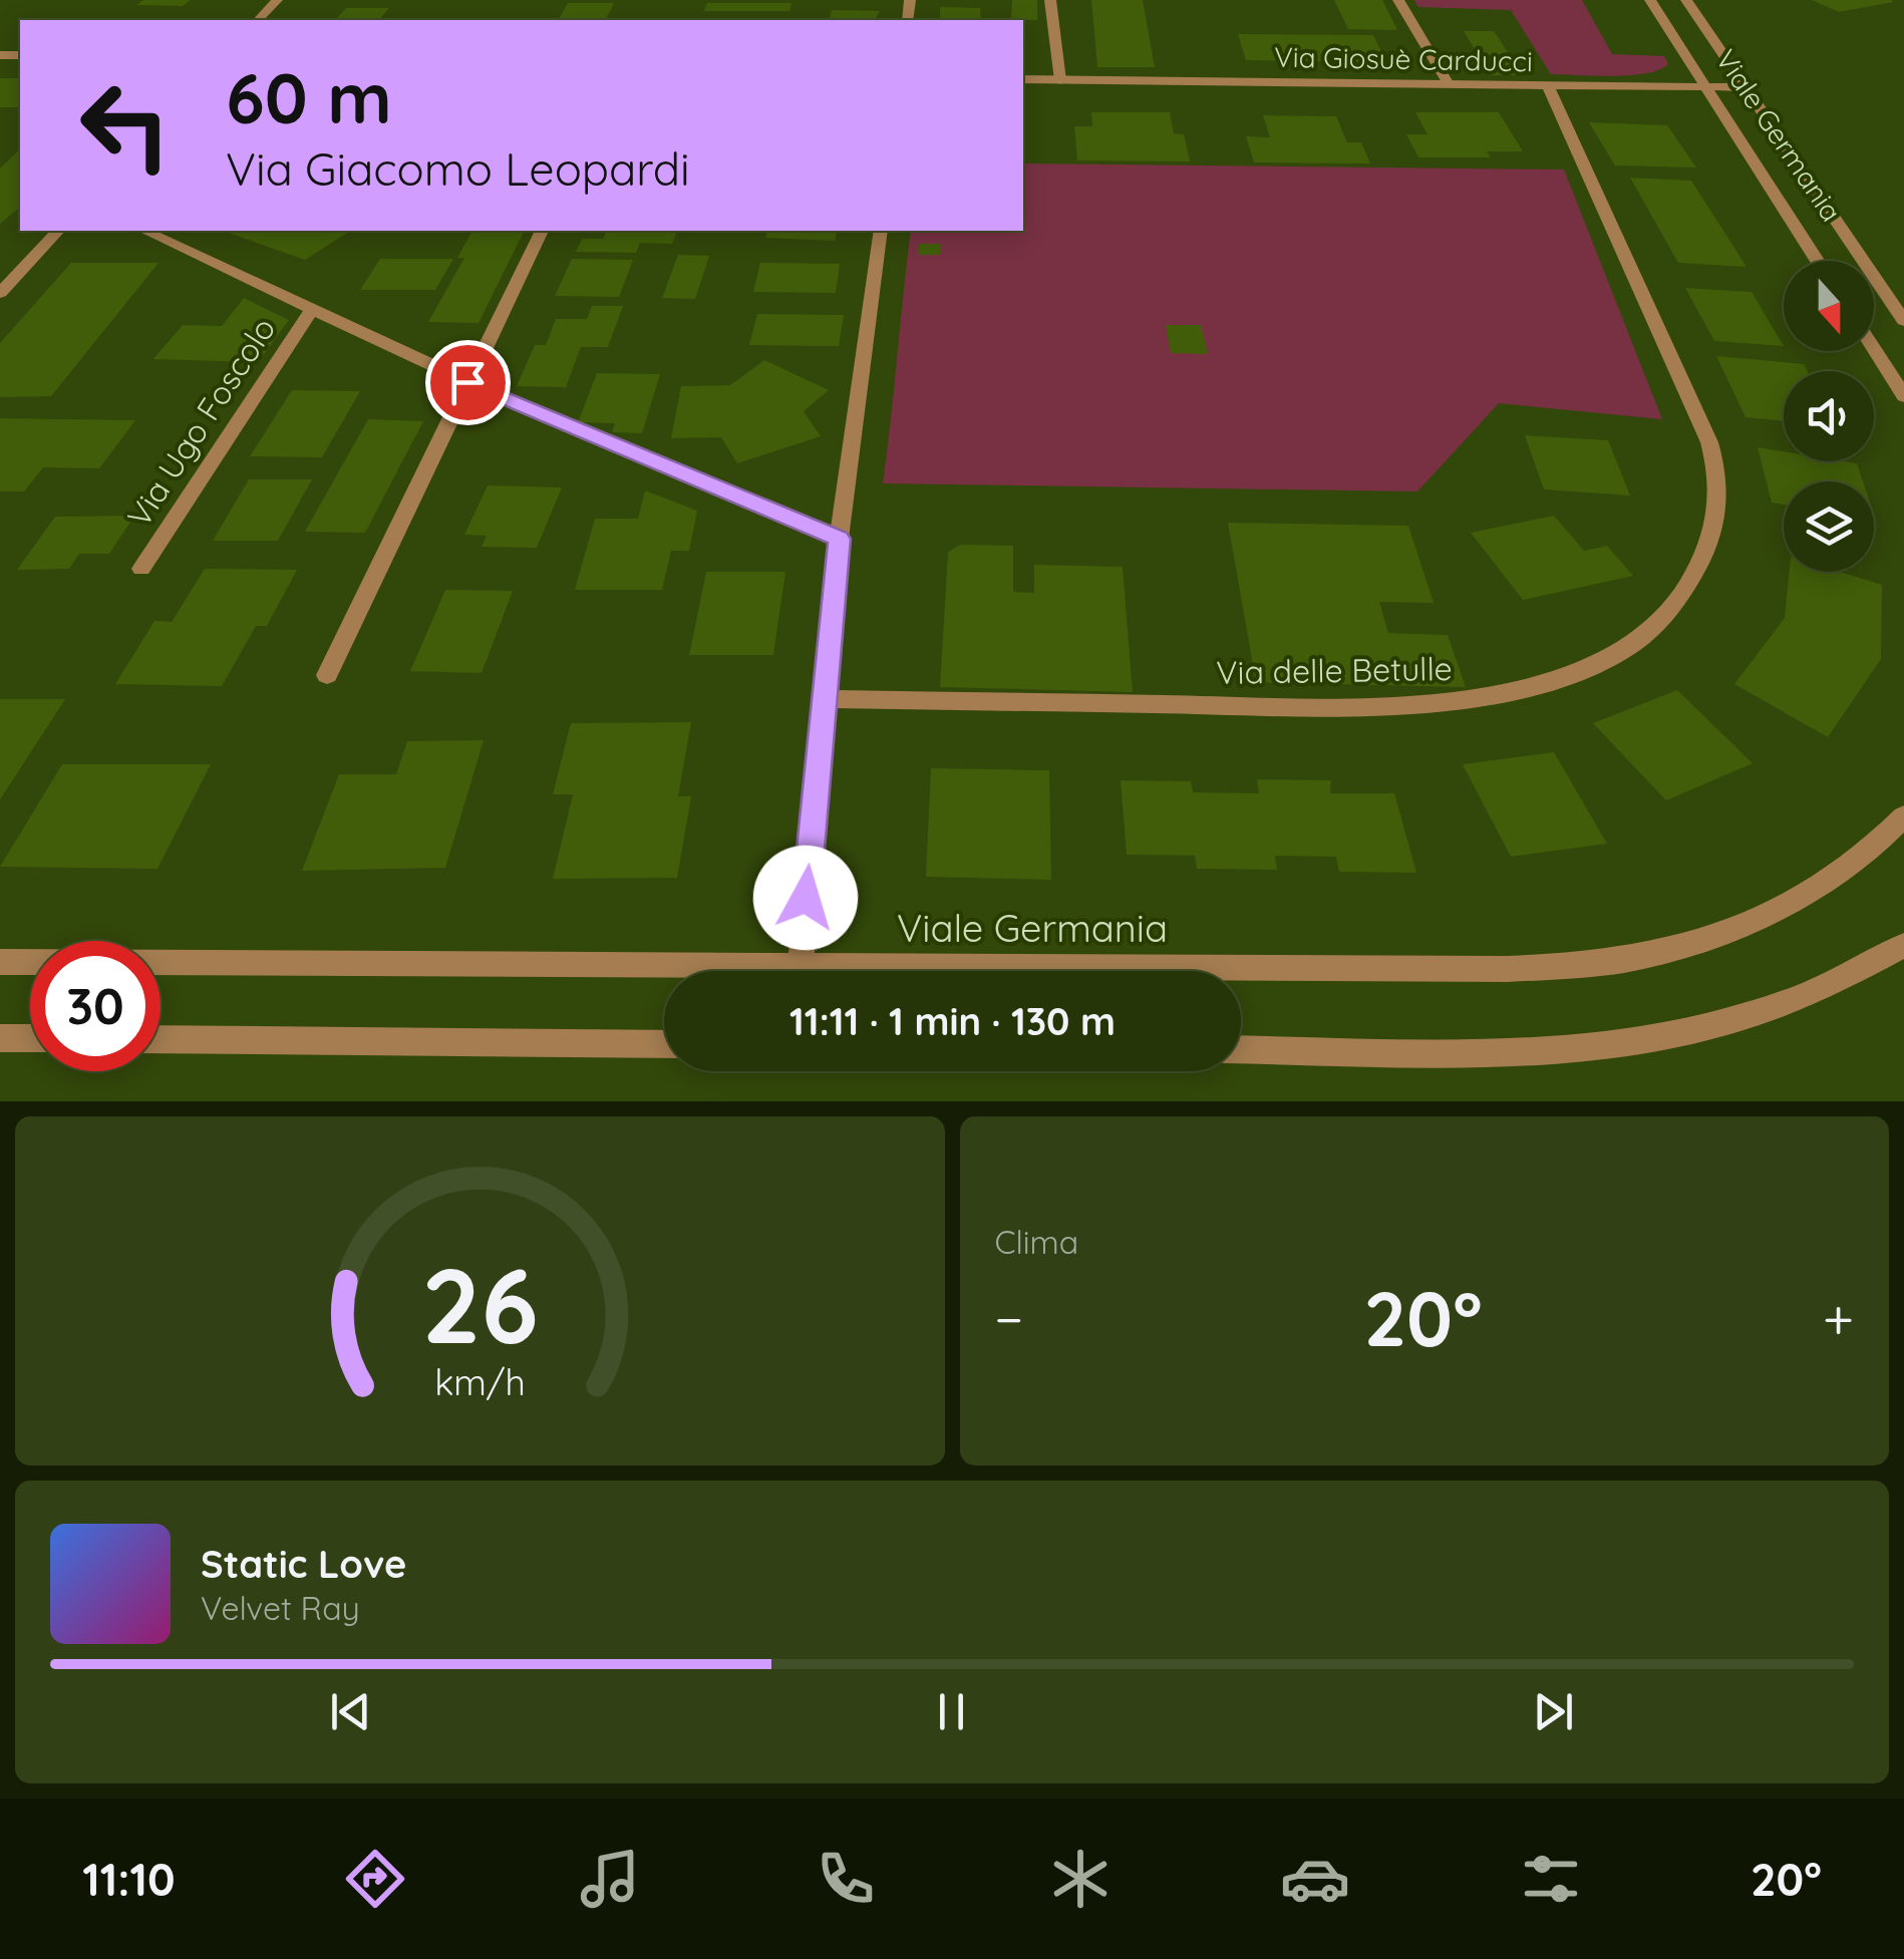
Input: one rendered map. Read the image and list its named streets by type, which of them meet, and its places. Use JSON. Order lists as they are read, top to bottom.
{
  "streets": {
    "street": [
      "Via Giosuè Carducci",
      "Viale Germania",
      "Via Ugo Foscolo",
      "Via delle Betulle"
    ]
  },
  "crossings": [
    ["Via Giosuè Carducci", "Viale Germania"],
    ["Via Giosuè Carducci", "Via delle Betulle"]
  ],
  "north": "bottom",
  "page": {
    "turn": ["60 m", "Via Giacomo Leopardi"],
    "limit": "30",
    "trip": "11:11 · 1 min · 130 m",
    "tile": "Clima",
    "heat": ["−", "20°", "+"],
    "song": ["Static Love", "Velvet Ray"],
    "tabs": ["11:10", "20°"],
    "gauge": ["26", "km/h"]
  }
}
